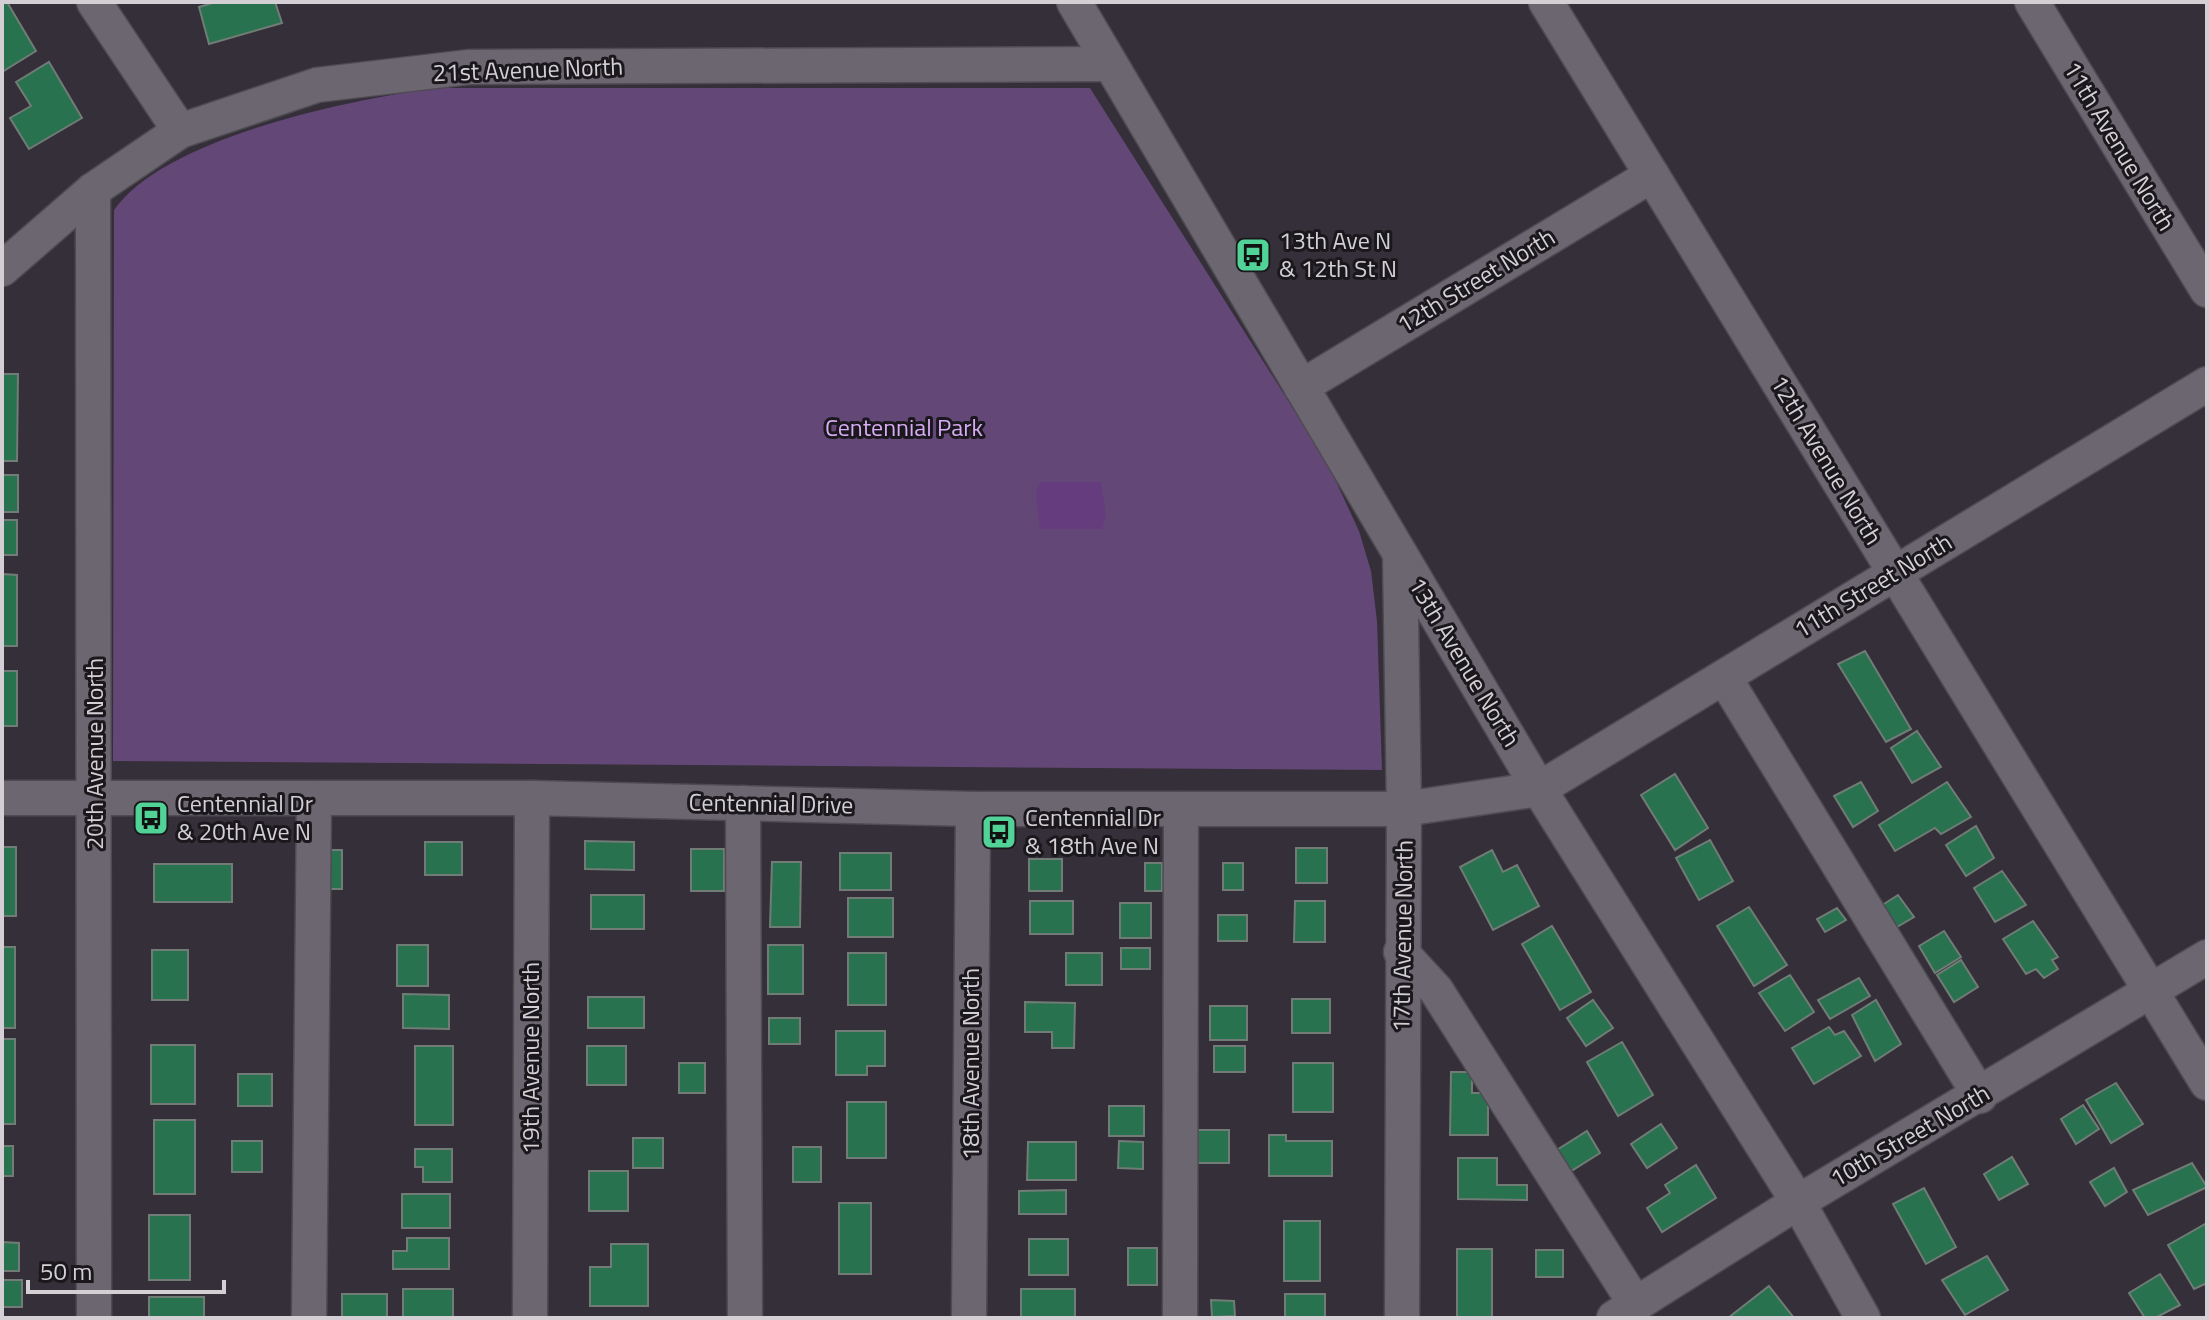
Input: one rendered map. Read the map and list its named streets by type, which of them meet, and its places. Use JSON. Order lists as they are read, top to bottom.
{
  "streets": {
    "street": [
      "21st Avenue North",
      "11th Avenue North",
      "12th Street North",
      "12th Avenue North",
      "11th Street North",
      "13th Avenue North",
      "20th Avenue North",
      "Centennial Drive",
      "17th Avenue North",
      "19th Avenue North",
      "18th Avenue North",
      "10th Street North"
    ]
  },
  "crossings": [
    ["21st Avenue North", "13th Avenue North"],
    ["21st Avenue North", "20th Avenue North"],
    ["12th Street North", "12th Avenue North"],
    ["12th Street North", "13th Avenue North"],
    ["12th Avenue North", "11th Street North"],
    ["12th Avenue North", "10th Street North"],
    ["11th Street North", "13th Avenue North"],
    ["11th Street North", "Centennial Drive"],
    ["13th Avenue North", "Centennial Drive"],
    ["13th Avenue North", "17th Avenue North"],
    ["13th Avenue North", "10th Street North"],
    ["20th Avenue North", "Centennial Drive"],
    ["Centennial Drive", "17th Avenue North"],
    ["Centennial Drive", "19th Avenue North"],
    ["Centennial Drive", "18th Avenue North"]
  ],
  "parks": ["Centennial Park"],
  "places": {
    "bus stop": ["13th Ave N & 12th St N", "Centennial Dr & 20th Ave N", "Centennial Dr & 18th Ave N"]
  },
  "scale_bar": "50 m"
}
